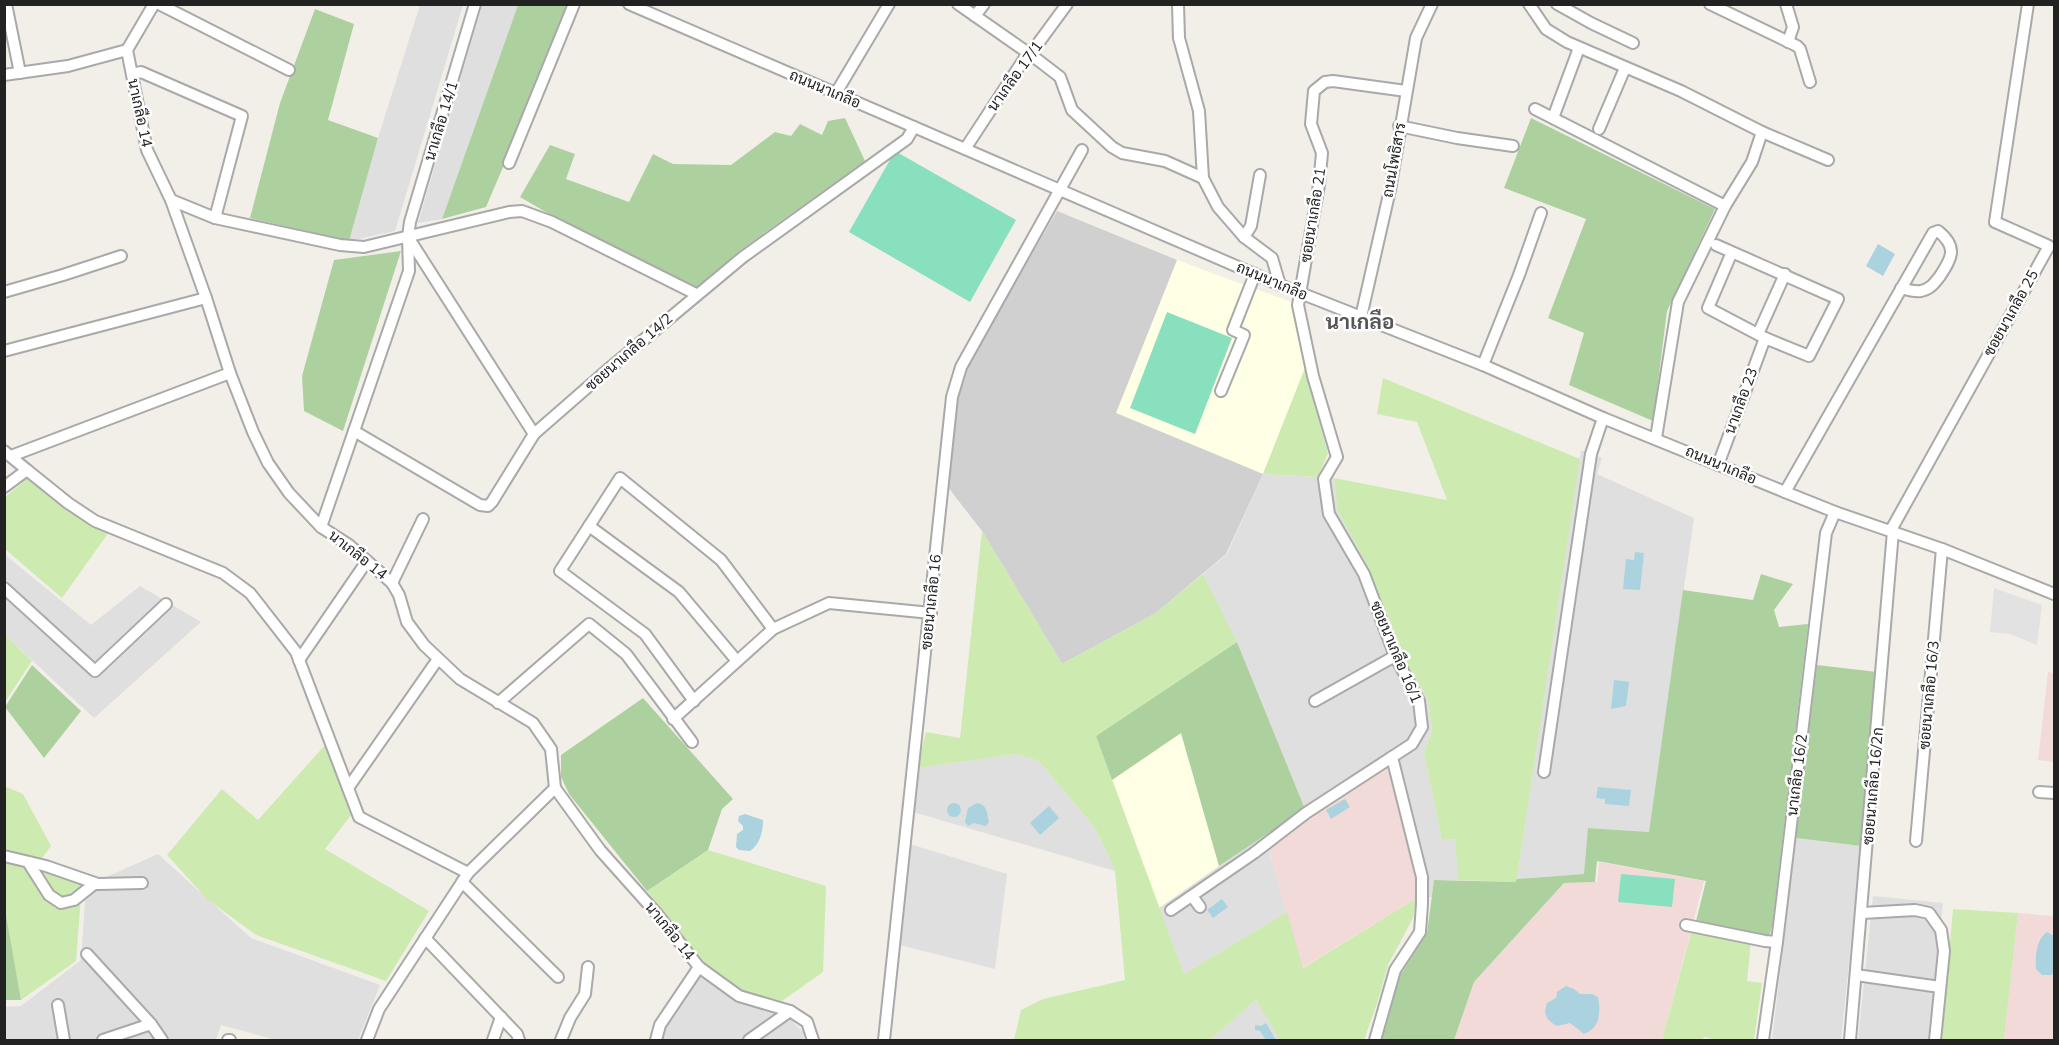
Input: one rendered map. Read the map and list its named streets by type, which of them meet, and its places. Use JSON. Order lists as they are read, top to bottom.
{
  "streets": {
    "street": [
      "นาเกลือ 17/1",
      "ถนนนาเกลือ",
      "นาเกลือ 14",
      "นาเกลือ 14/1",
      "ถนนโพธิสาร",
      "ซอยนาเกลือ 21",
      "ซอยนาเกลือ 25",
      "ซอยนาเกลือ 14/2",
      "นาเกลือ 23",
      "ซอยนาเกลือ 16",
      "ซอยนาเกลือ 16/1",
      "ซอยนาเกลือ 16/3",
      "นาเกลือ 16/2",
      "ซอยนาเกลือ 16/2ก"
    ]
  },
  "crossings": [
    ["นาเกลือ 17/1", "ถนนนาเกลือ"],
    ["ถนนนาเกลือ", "ถนนโพธิสาร"],
    ["ถนนนาเกลือ", "ซอยนาเกลือ 21"],
    ["ถนนนาเกลือ", "ซอยนาเกลือ 25"],
    ["ถนนนาเกลือ", "ซอยนาเกลือ 14/2"],
    ["ถนนนาเกลือ", "นาเกลือ 23"],
    ["ถนนนาเกลือ", "ซอยนาเกลือ 16"],
    ["ถนนนาเกลือ", "ซอยนาเกลือ 16/1"],
    ["ถนนนาเกลือ", "ซอยนาเกลือ 16/3"],
    ["ถนนนาเกลือ", "นาเกลือ 16/2"],
    ["ถนนนาเกลือ", "ซอยนาเกลือ 16/2ก"],
    ["นาเกลือ 14", "นาเกลือ 14/1"],
    ["นาเกลือ 14/1", "ซอยนาเกลือ 14/2"],
    ["ถนนโพธิสาร", "ซอยนาเกลือ 21"],
    ["ซอยนาเกลือ 21", "ซอยนาเกลือ 16/1"],
    ["ซอยนาเกลือ 25", "ซอยนาเกลือ 16/2ก"]
  ],
  "districts": ["นาเกลือ"]
}
